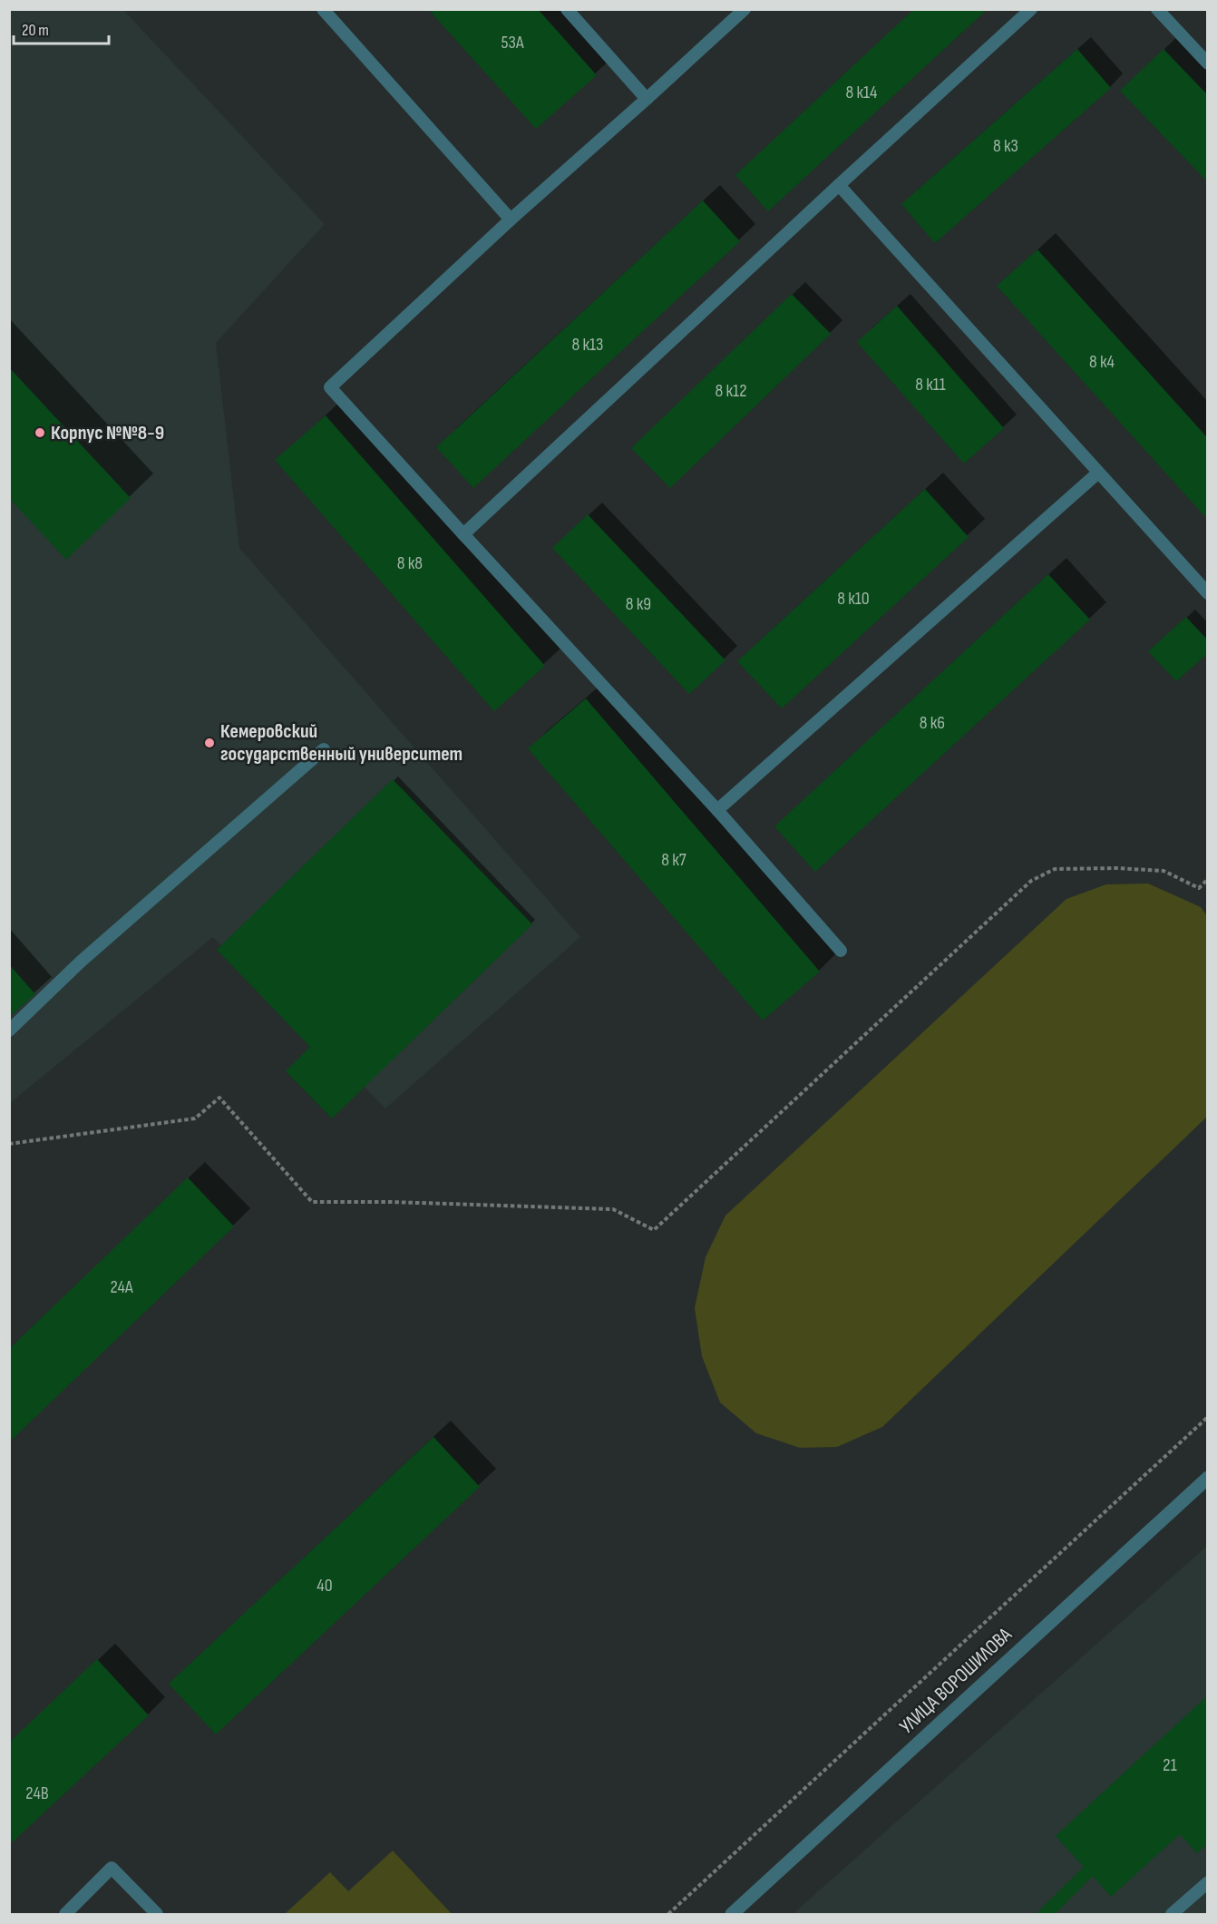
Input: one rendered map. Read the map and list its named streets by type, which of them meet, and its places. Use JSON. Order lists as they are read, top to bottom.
{
  "streets": {
    "street": ["УЛИЦА ВОРОШИЛОВА"]
  },
  "places": ["Корпус №№8-9", "Кемеровский государственный университет"],
  "house_numbers": [
    "53А",
    "8 к14",
    "8 к3",
    "8 к13",
    "8 к4",
    "8 к11",
    "8 к12",
    "8 к8",
    "8 к10",
    "8 к9",
    "8 к6",
    "8 к7",
    "24А",
    "40",
    "21",
    "24В"
  ],
  "scale_bar": "20 m"
}
